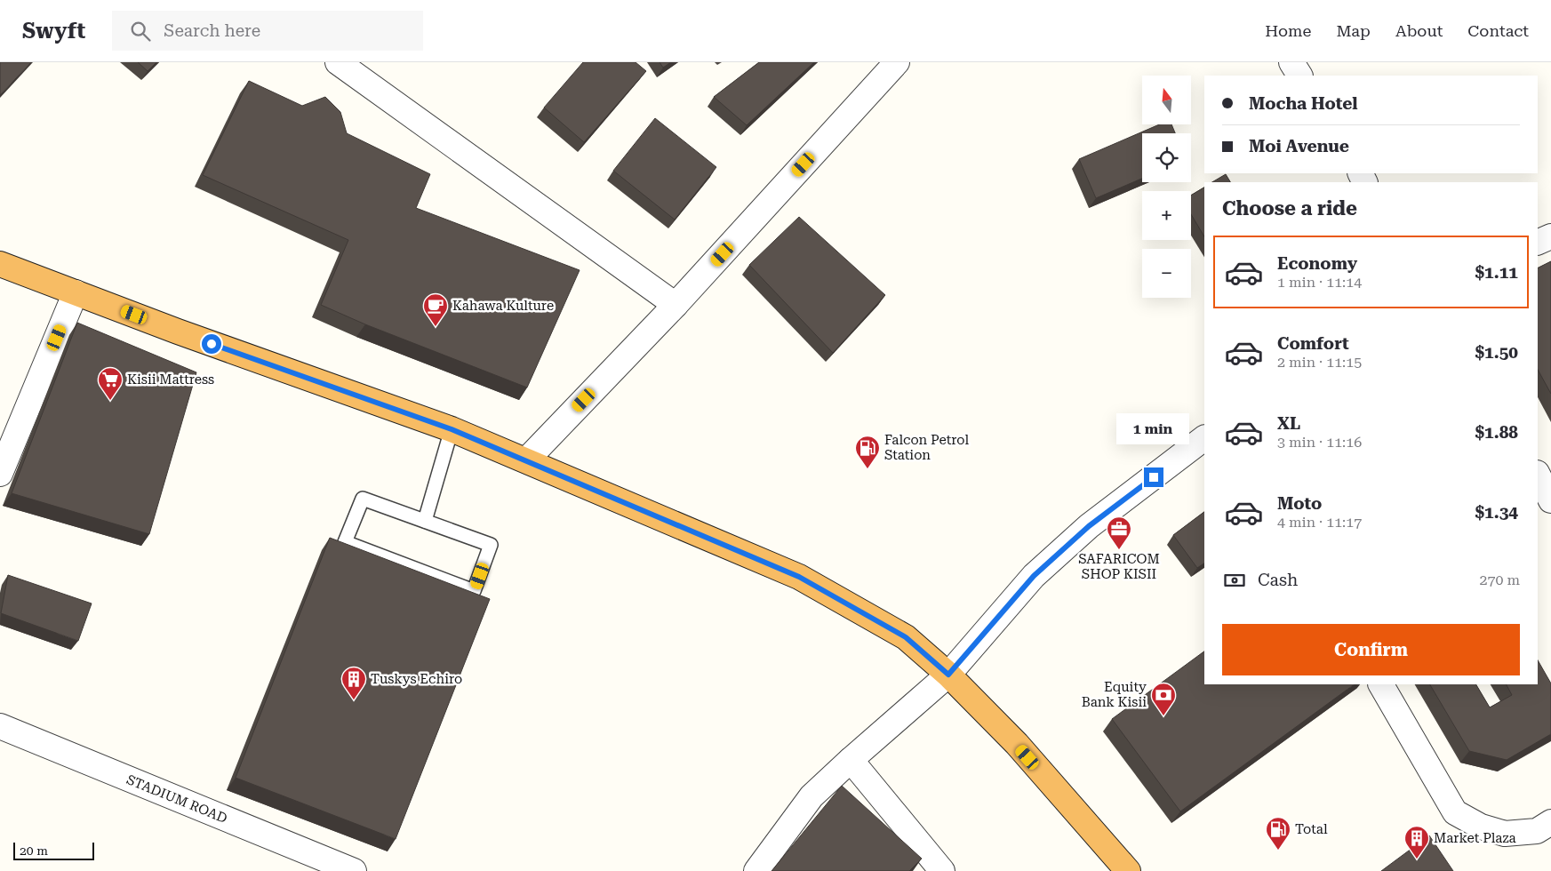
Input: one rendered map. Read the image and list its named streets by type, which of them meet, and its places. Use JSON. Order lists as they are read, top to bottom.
{
  "streets": {
    "street": ["STADIUM ROAD"]
  },
  "places": {
    "cafe": ["Kahawa Kulture"],
    "supermarket": ["Kisii Mattress"],
    "fuel station": ["Falcon Petrol Station", "Total"],
    "office": ["SAFARICOM SHOP KISII"],
    "building": ["Tuskys Echiro", "Market Plaza"],
    "bank": ["Equity Bank Kisii"]
  },
  "scale_bar": "20 m",
  "north": "top",
  "page": {
    "header": "Swyft",
    "search": "Search here",
    "nav": [
      "Home",
      "Map",
      "About",
      "Contact"
    ],
    "map_buttons": ["+", "−"],
    "banner": ["Mocha Hotel", "Moi Avenue"],
    "heading": "Choose a ride",
    "list": [
      {
        "name": "Economy",
        "note": "1 min · 11:14",
        "value": "$1.11"
      },
      {
        "name": "Comfort",
        "note": "2 min · 11:15",
        "value": "$1.50"
      },
      {
        "name": "XL",
        "note": "3 min · 11:16",
        "value": "$1.88"
      },
      {
        "name": "Moto",
        "note": "4 min · 11:17",
        "value": "$1.34"
      }
    ],
    "bubble": "1 min",
    "pay": ["Cash", "270 m"],
    "buttons": "Confirm",
    "scale": "20 m"
  }
}
